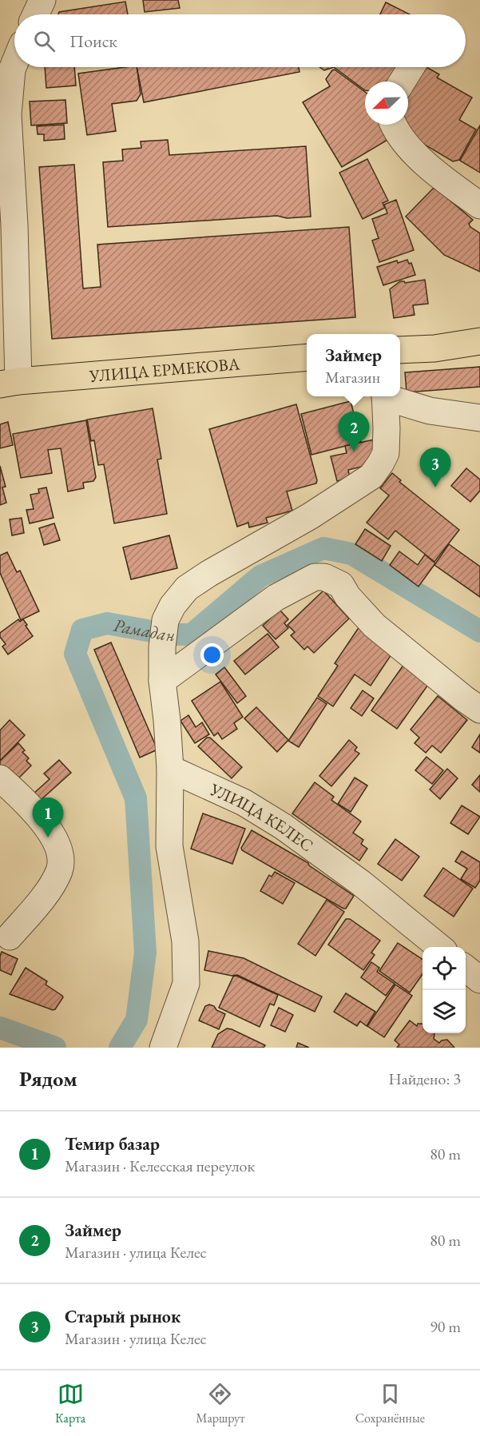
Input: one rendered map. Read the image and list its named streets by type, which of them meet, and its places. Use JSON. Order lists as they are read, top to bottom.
{
  "streets": {
    "main road": ["УЛИЦА ЕРМЕКОВА"],
    "street": ["УЛИЦА КЕЛЕС"]
  },
  "water": ["Рамадан"],
  "north": "bottom left",
  "page": {
    "search": "Поиск",
    "popup": ["Займер", "Магазин"],
    "pins": ["2", "3", "1"],
    "heading": ["Рядом", "Найдено: 3"],
    "list": [
      {
        "mark": "1",
        "name": "Темир базар",
        "note": "Магазин · Келесская переулок",
        "value": "80 m"
      },
      {
        "mark": "2",
        "name": "Займер",
        "note": "Магазин · улица Келес",
        "value": "80 m"
      },
      {
        "mark": "3",
        "name": "Старый рынок",
        "note": "Магазин · улица Келес",
        "value": "90 m"
      }
    ],
    "nav": ["Карта", "Маршрут", "Сохранённые"]
  }
}
